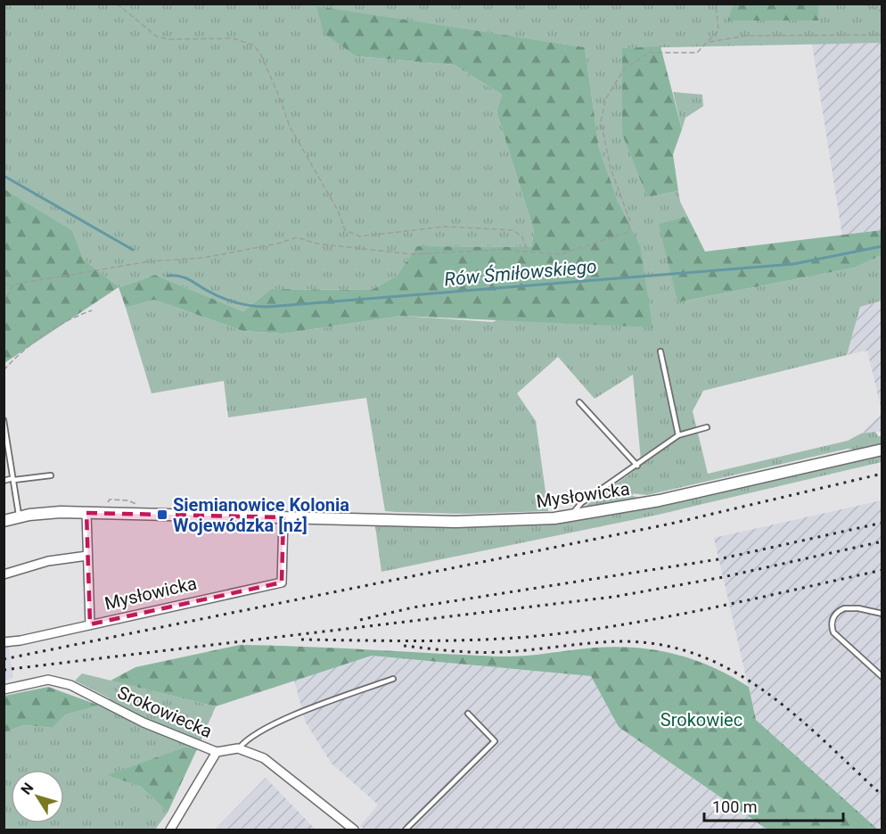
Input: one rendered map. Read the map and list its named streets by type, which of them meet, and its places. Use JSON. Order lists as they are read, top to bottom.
{
  "streets": {
    "street": ["Mysłowicka", "Srokowiecka"]
  },
  "water": ["Rów Śmiłowskiego"],
  "parks": ["Srokowiec"],
  "places": {
    "transit": ["Siemianowice Kolonia Wojewódzka [nż]"]
  },
  "scale_bar": "100 m",
  "north": "top left"
}
